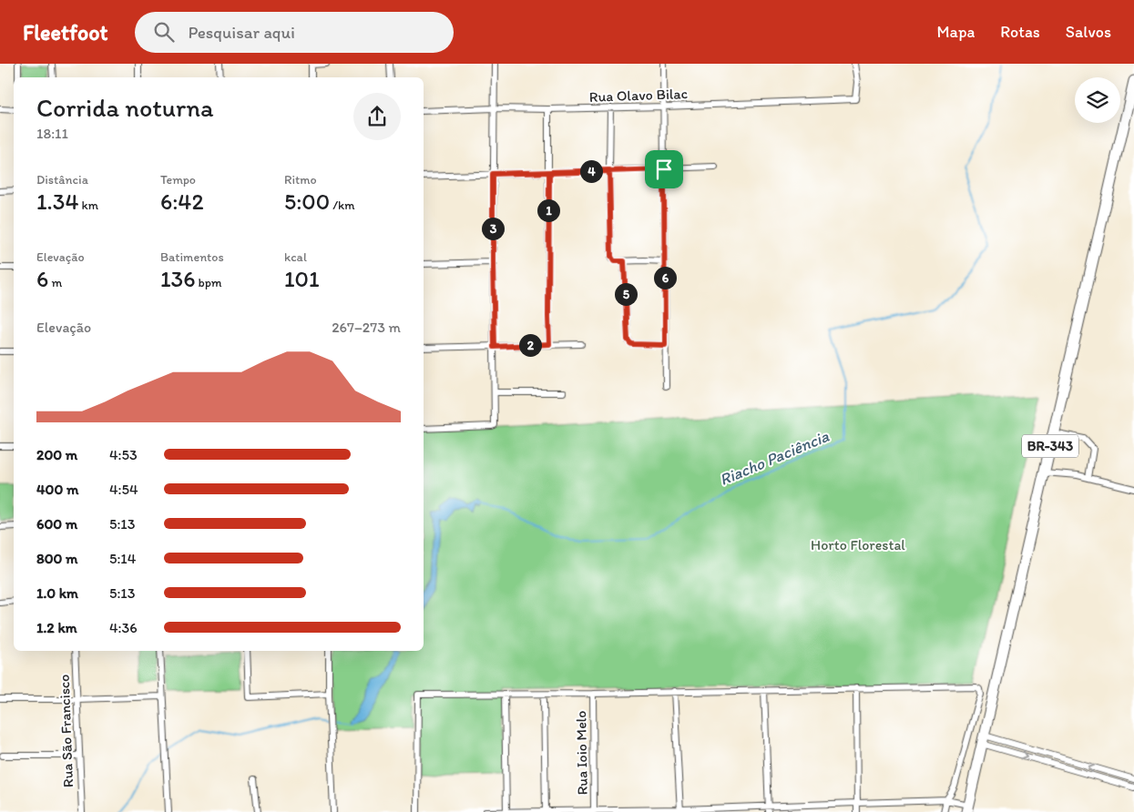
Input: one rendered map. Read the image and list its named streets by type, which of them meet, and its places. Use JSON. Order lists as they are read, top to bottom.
{
  "streets": {
    "highway": ["BR-343"],
    "street": ["Rua Olavo Bilac", "Rua São Francisco", "Rua Ioio Melo"]
  },
  "water": ["Riacho Paciência"],
  "parks": ["Horto Florestal"],
  "page": {
    "header": "Fleetfoot",
    "search": "Pesquisar aqui",
    "nav": ["Mapa", "Rotas", "Salvos"],
    "heading": ["Corrida noturna", "18:11"],
    "stats": [
      ["Distância", "1.34 km"],
      ["Tempo", "6:42"],
      ["Ritmo", "5:00 /km"],
      ["Elevação", "6 m"],
      ["Batimentos", "136 bpm"],
      ["kcal", "101"]
    ],
    "pins": [
      "4",
      "1",
      "3",
      "6",
      "5",
      "2"
    ],
    "chart": ["Elevação", "267–273 m"],
    "list": [
      {
        "name": "200 m",
        "note": "4:53"
      },
      {
        "name": "400 m",
        "note": "4:54"
      },
      {
        "name": "600 m",
        "note": "5:13"
      },
      {
        "name": "800 m",
        "note": "5:14"
      },
      {
        "name": "1.0 km",
        "note": "5:13"
      },
      {
        "name": "1.2 km",
        "note": "4:36"
      }
    ]
  }
}
